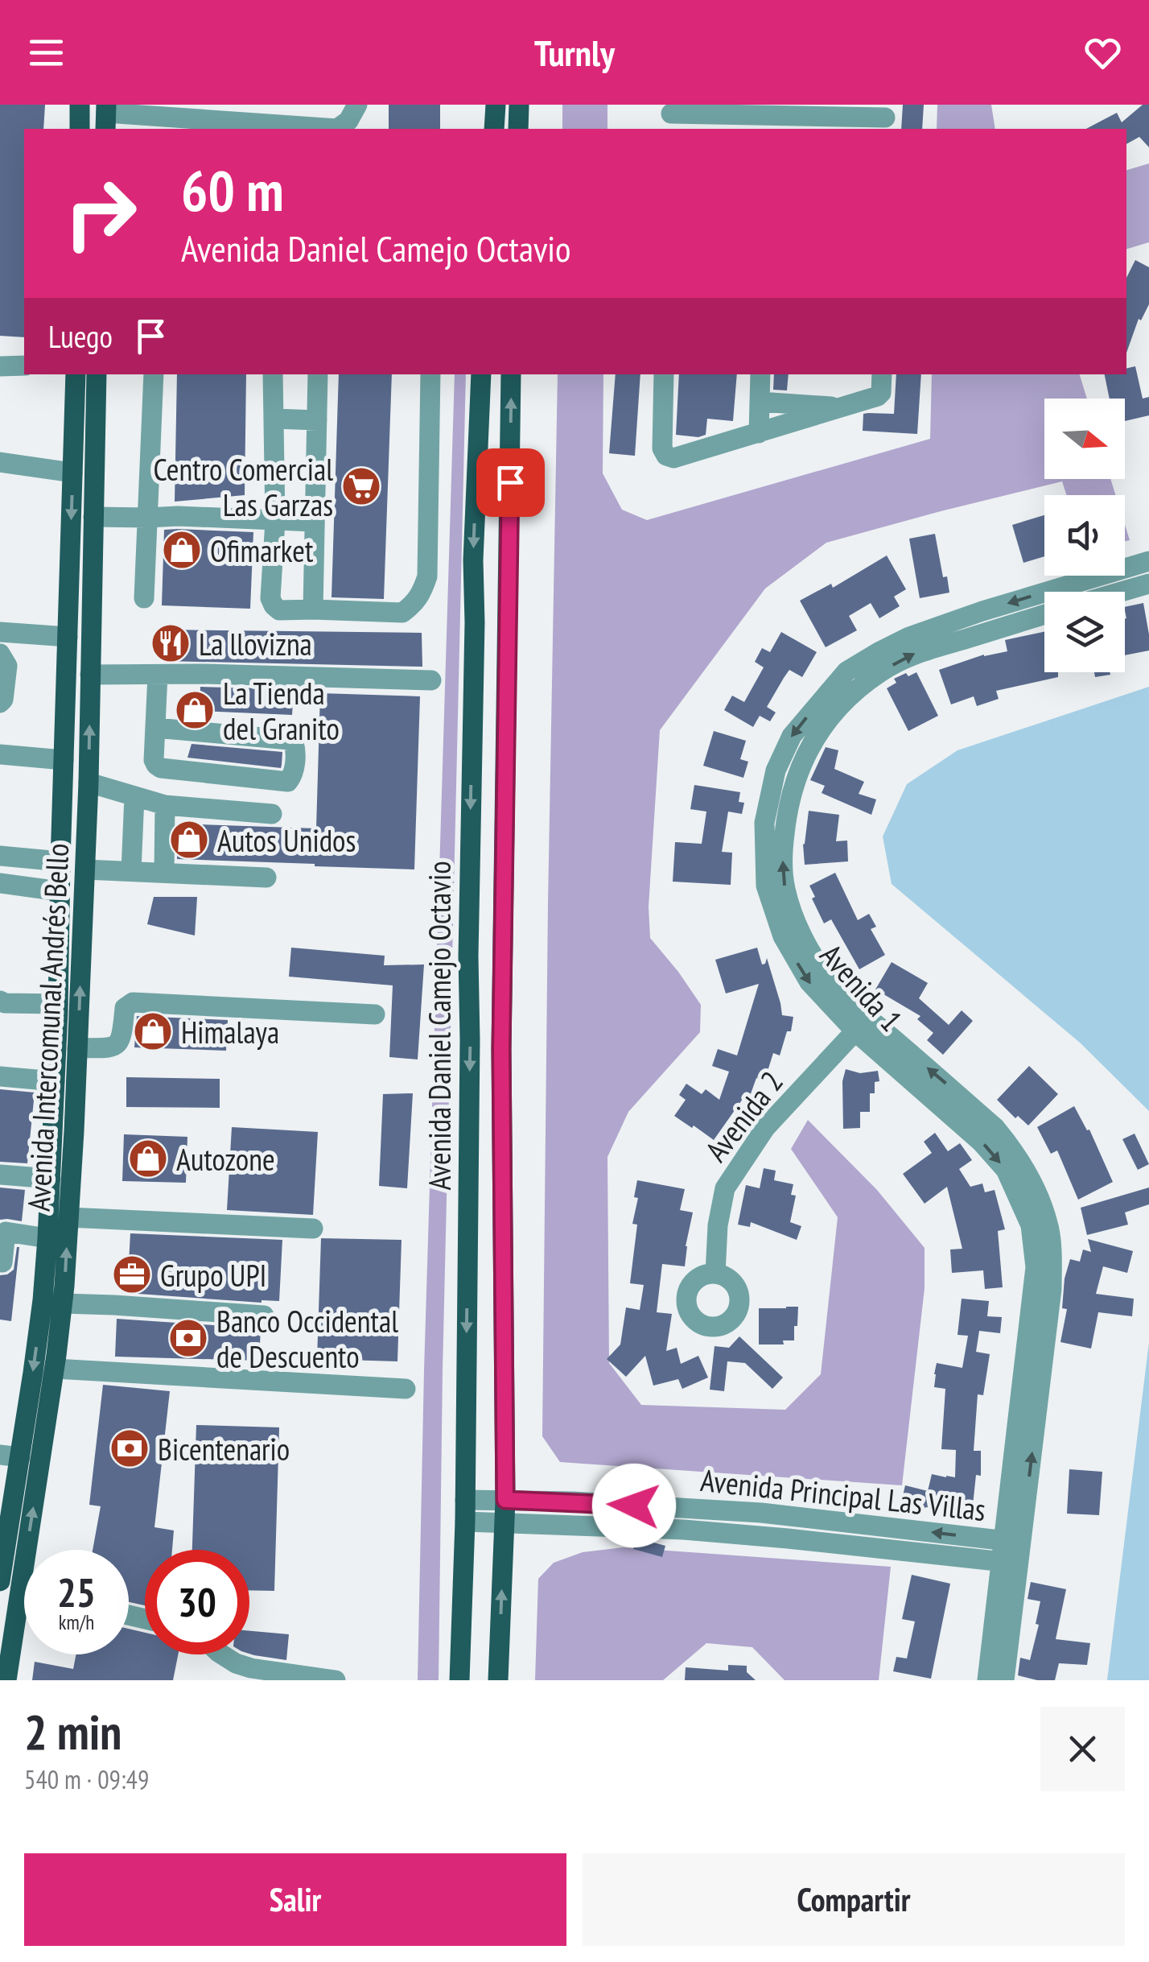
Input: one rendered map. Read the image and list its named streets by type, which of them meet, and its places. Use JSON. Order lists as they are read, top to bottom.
{
  "streets": {
    "main road": ["Avenida Daniel Camejo Octavio", "Avenida Intercomunal Andrés Bello"],
    "street": ["Avenida 1", "Avenida 2", "Avenida Principal Las Villas"]
  },
  "crossings": [
    ["Avenida 1", "Avenida 2"],
    ["Avenida 1", "Avenida Principal Las Villas"],
    ["Avenida Daniel Camejo Octavio", "Avenida Principal Las Villas"]
  ],
  "places": {
    "supermarket": ["Centro Comercial Las Garzas"],
    "shop": [
      "Ofimarket",
      "La Tienda del Granito",
      "Autos Unidos",
      "Himalaya",
      "Autozone"
    ],
    "restaurant": ["La llovizna"],
    "office": ["Grupo UPI"],
    "bank": ["Banco Occidental de Descuento", "Bicentenario"]
  },
  "north": "right",
  "page": {
    "header": "Turnly",
    "turn": ["60 m", "Avenida Daniel Camejo Octavio"],
    "then": "Luego",
    "speed": "25 km/h",
    "limit": "30",
    "heading": ["2 min", "540 m · 09:49"],
    "buttons": ["Salir", "Compartir"]
  }
}
